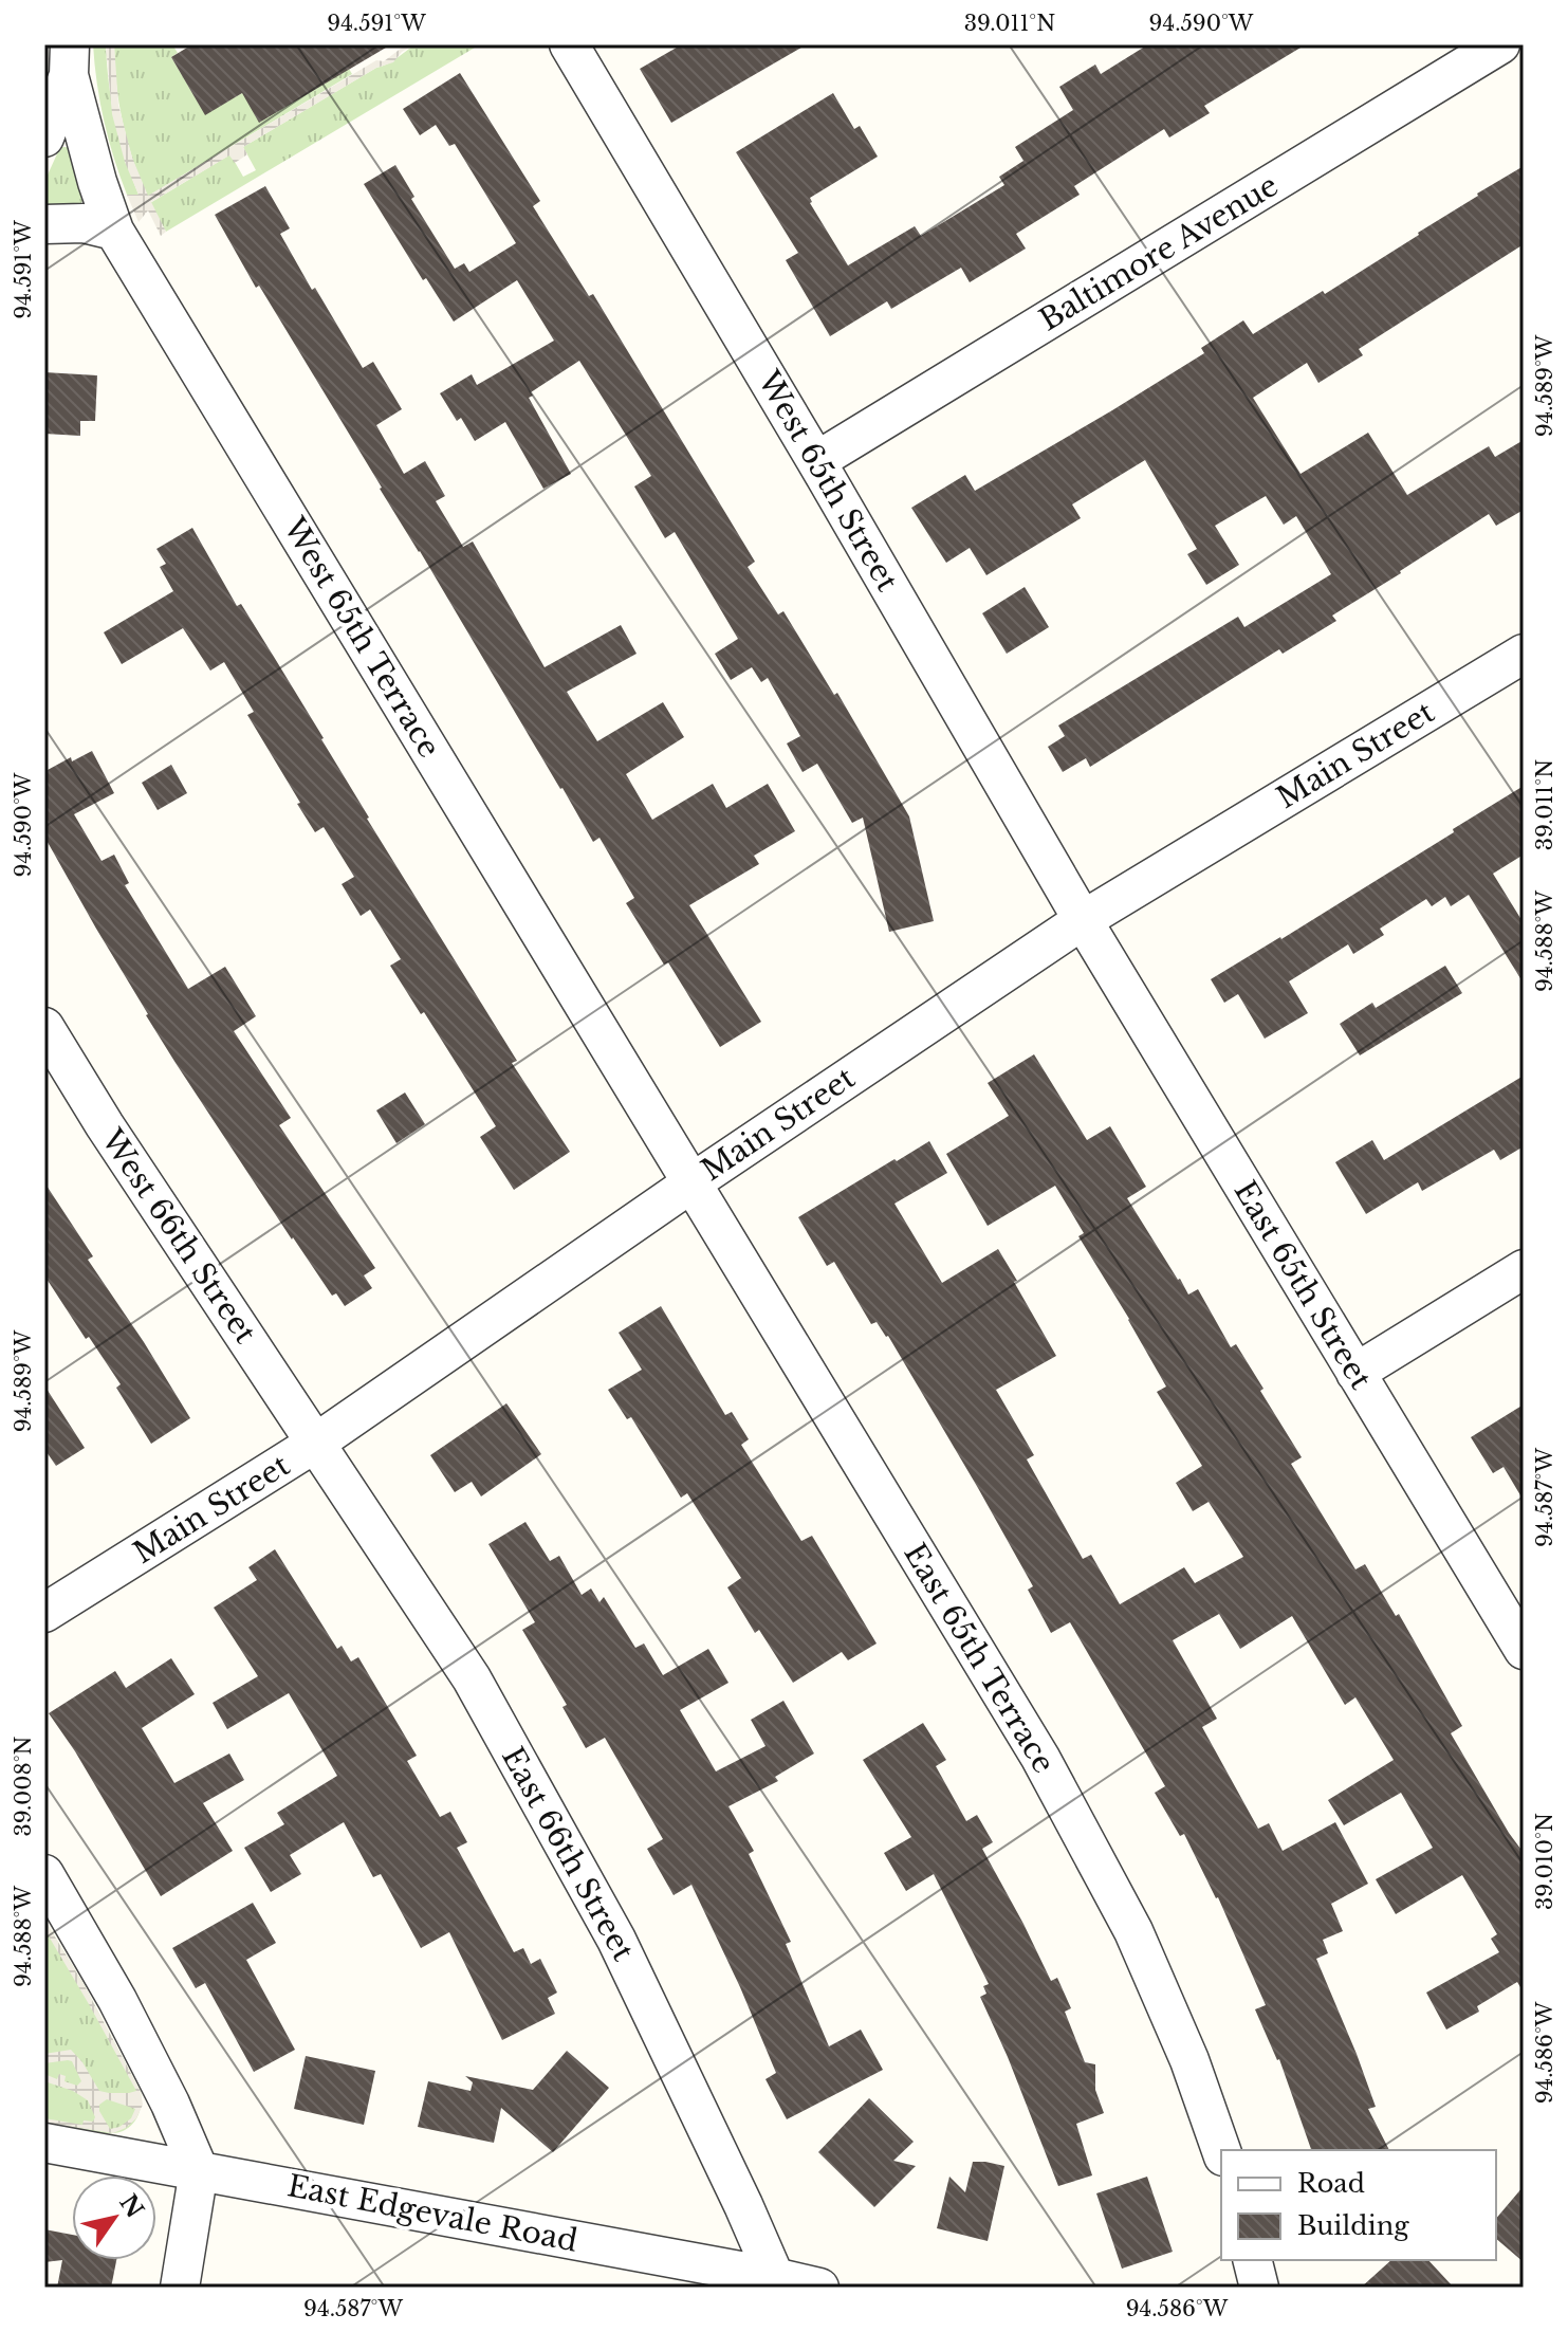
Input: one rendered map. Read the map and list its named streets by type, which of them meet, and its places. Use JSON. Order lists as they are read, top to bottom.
{
  "streets": {
    "street": [
      "Baltimore Avenue",
      "West 65th Street",
      "West 65th Terrace",
      "Main Street",
      "West 66th Street",
      "East 65th Street",
      "East 65th Terrace",
      "East 66th Street",
      "East Edgevale Road"
    ]
  },
  "crossings": [
    ["Baltimore Avenue", "West 65th Street"],
    ["West 65th Street", "Main Street"],
    ["West 65th Street", "East 65th Street"],
    ["West 65th Terrace", "Main Street"],
    ["West 65th Terrace", "East 65th Terrace"],
    ["Main Street", "West 66th Street"],
    ["Main Street", "East 65th Street"],
    ["Main Street", "East 65th Terrace"],
    ["Main Street", "East 66th Street"],
    ["West 66th Street", "East 66th Street"],
    ["East 66th Street", "East Edgevale Road"]
  ],
  "legend": ["Road", "Building"],
  "north": "top right",
  "coordinates": [
    "94.591°W",
    "39.011°N",
    "94.590°W",
    "94.589°W",
    "94.588°W",
    "94.587°W",
    "39.008°N",
    "39.010°N",
    "94.586°W"
  ]
}
